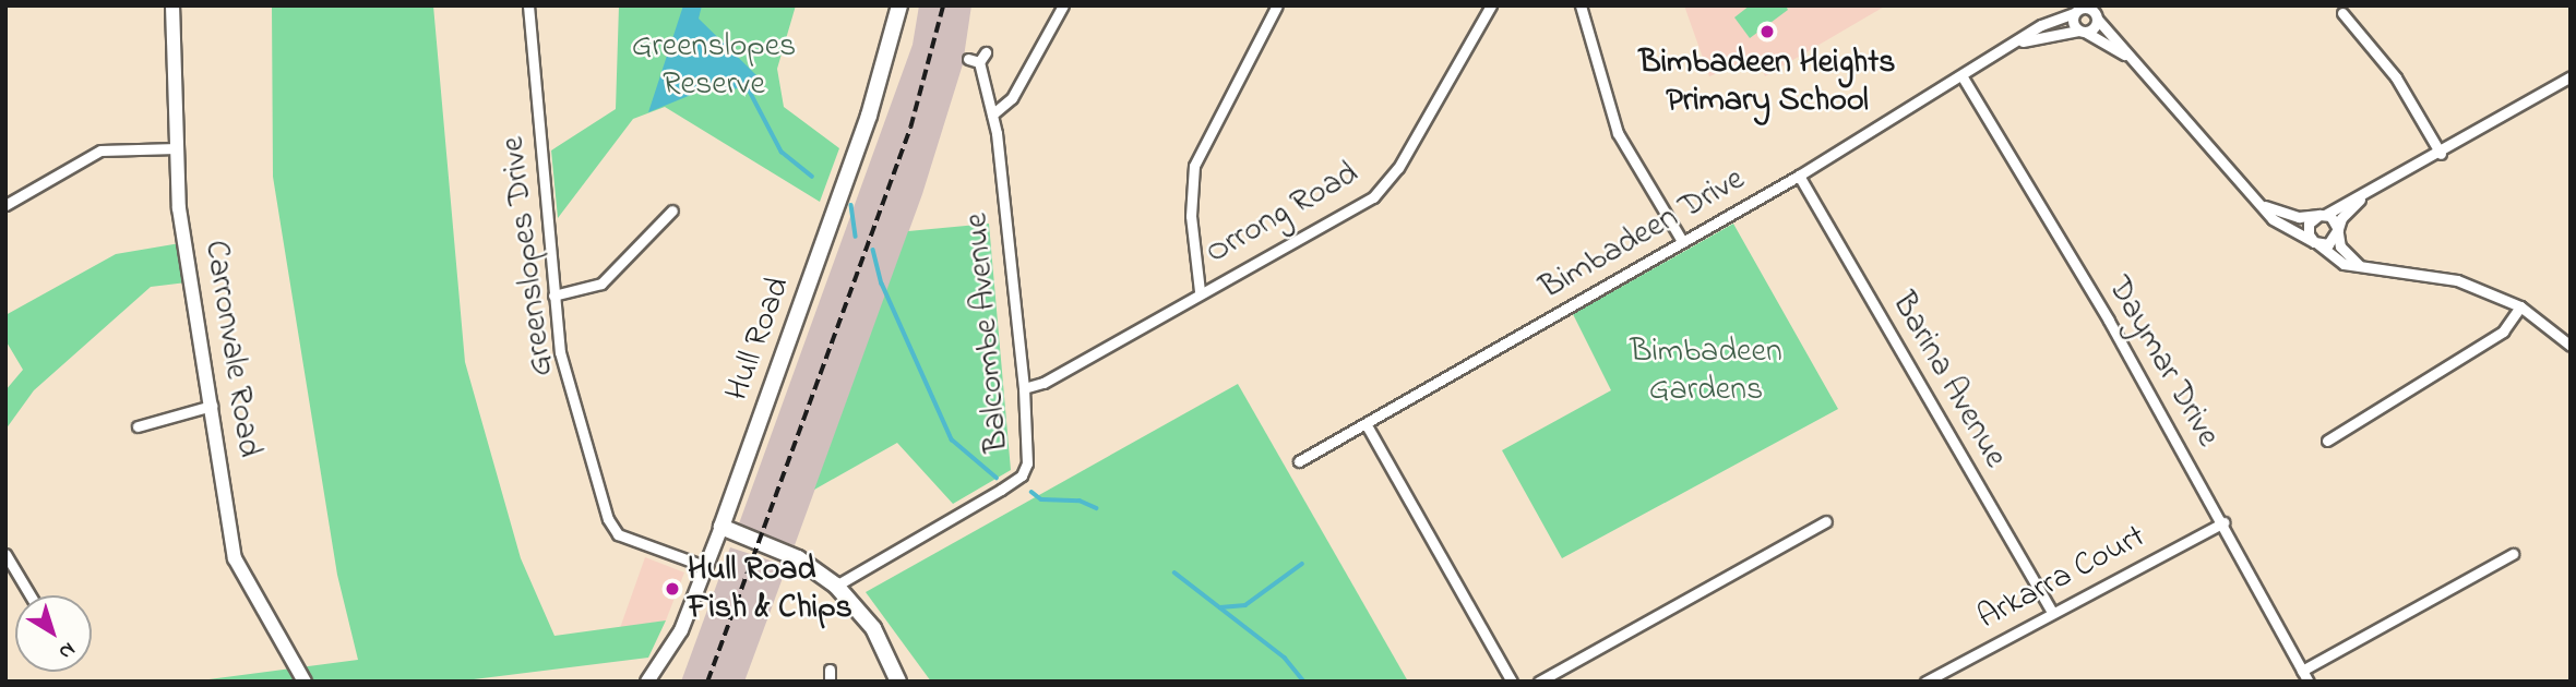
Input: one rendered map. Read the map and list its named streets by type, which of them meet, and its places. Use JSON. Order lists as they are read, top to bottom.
{
  "streets": {
    "main road": ["Hull Road"],
    "street": [
      "Orrong Road",
      "Bimbadeen Drive",
      "Greenslopes Drive",
      "Balcombe Avenue",
      "Carronvale Road",
      "Daymar Drive",
      "Barina Avenue",
      "Arkarra Court"
    ]
  },
  "crossings": [
    ["Orrong Road", "Balcombe Avenue"],
    ["Bimbadeen Drive", "Daymar Drive"],
    ["Bimbadeen Drive", "Barina Avenue"],
    ["Greenslopes Drive", "Hull Road"],
    ["Daymar Drive", "Arkarra Court"],
    ["Barina Avenue", "Arkarra Court"]
  ],
  "parks": ["Greenslopes Reserve", "Bimbadeen Gardens"],
  "places": ["Bimbadeen Heights Primary School", "Hull Road Fish & Chips"],
  "north": "bottom right"
}
